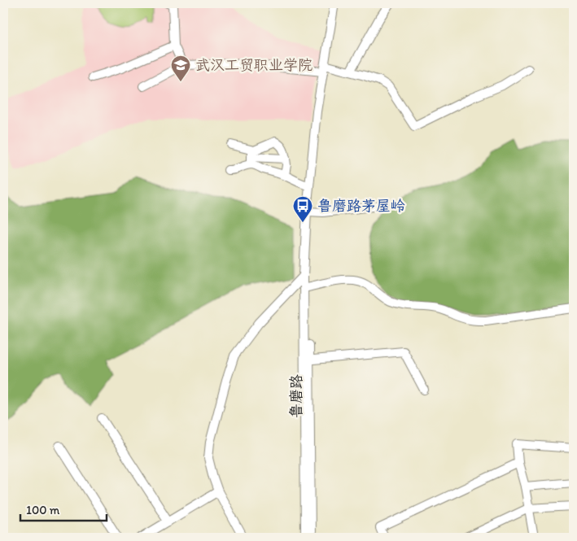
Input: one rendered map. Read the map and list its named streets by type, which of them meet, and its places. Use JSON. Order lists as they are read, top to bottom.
{
  "streets": {
    "street": ["鲁磨路"]
  },
  "places": {
    "school or university": ["武汉工贸职业学院"],
    "bus stop": ["鲁磨路茅屋岭"]
  },
  "scale_bar": "100 m"
}
